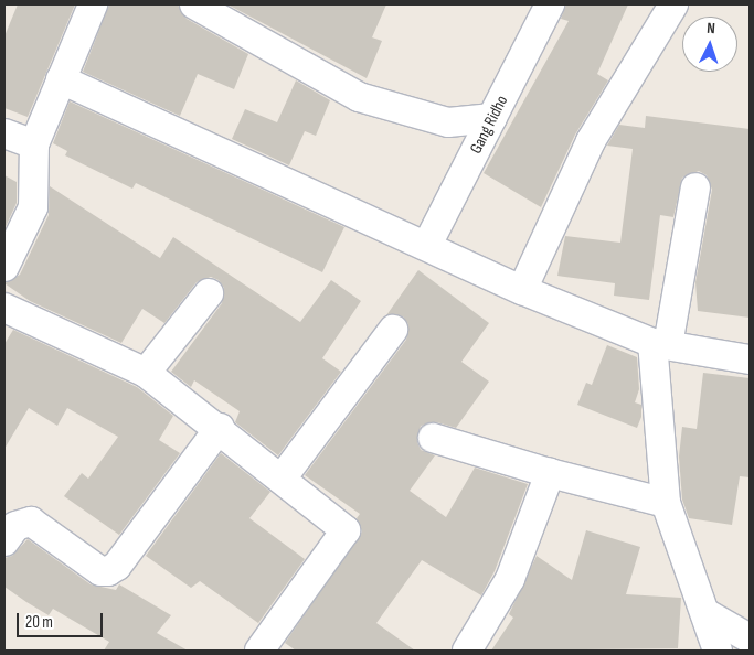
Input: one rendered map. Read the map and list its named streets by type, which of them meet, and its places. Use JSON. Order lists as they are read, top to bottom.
{
  "streets": {
    "street": ["Gang Ridho"]
  },
  "scale_bar": "20 m",
  "north": "top"
}
